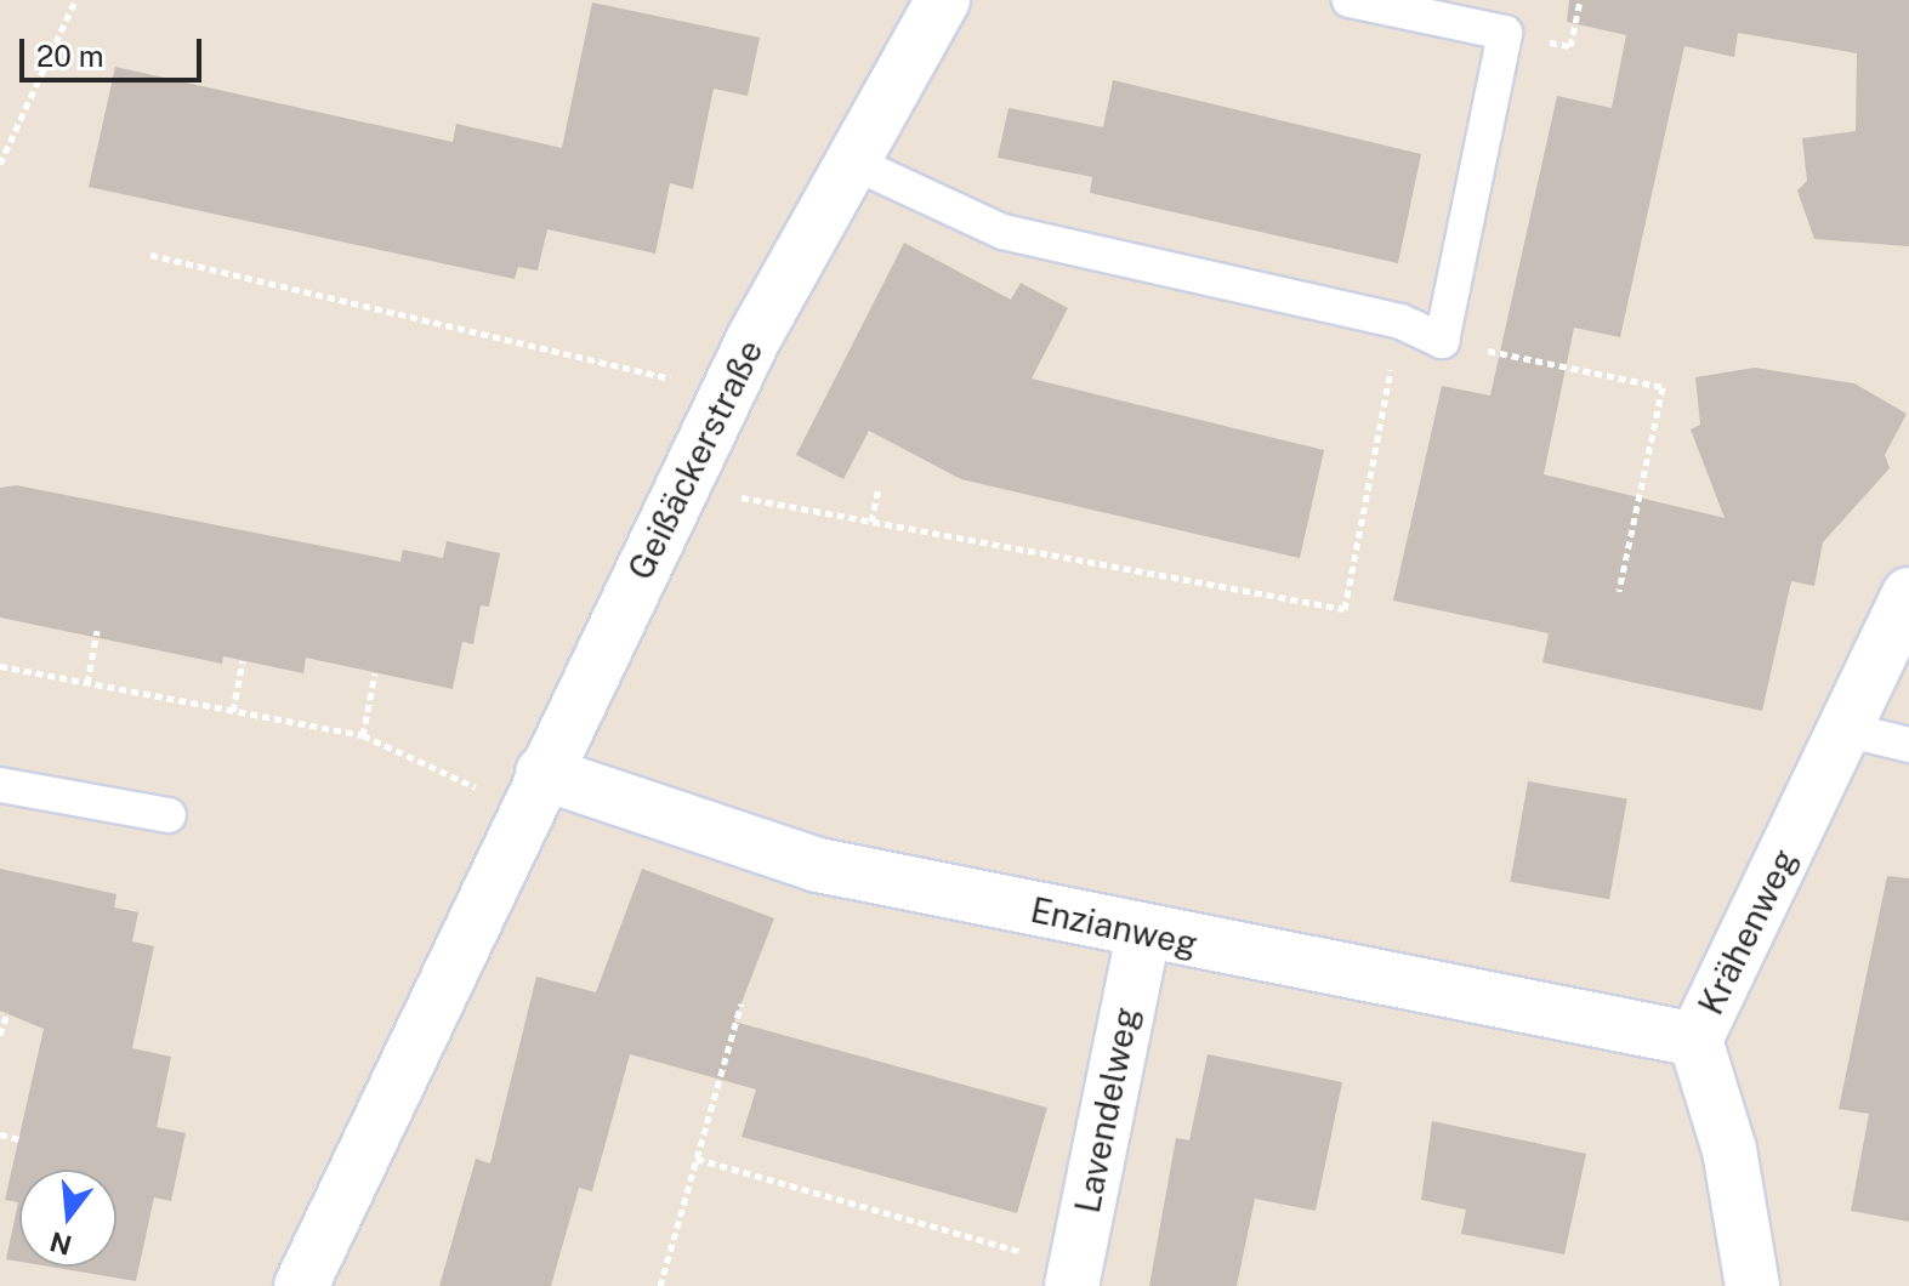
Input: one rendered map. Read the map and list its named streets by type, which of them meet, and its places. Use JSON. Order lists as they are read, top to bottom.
{
  "streets": {
    "street": [
      "Geißäckerstraße",
      "Enzianweg",
      "Krähenweg",
      "Lavendelweg"
    ]
  },
  "crossings": [
    ["Geißäckerstraße", "Enzianweg"],
    ["Enzianweg", "Krähenweg"],
    ["Enzianweg", "Lavendelweg"]
  ],
  "scale_bar": "20 m",
  "north": "bottom"
}
